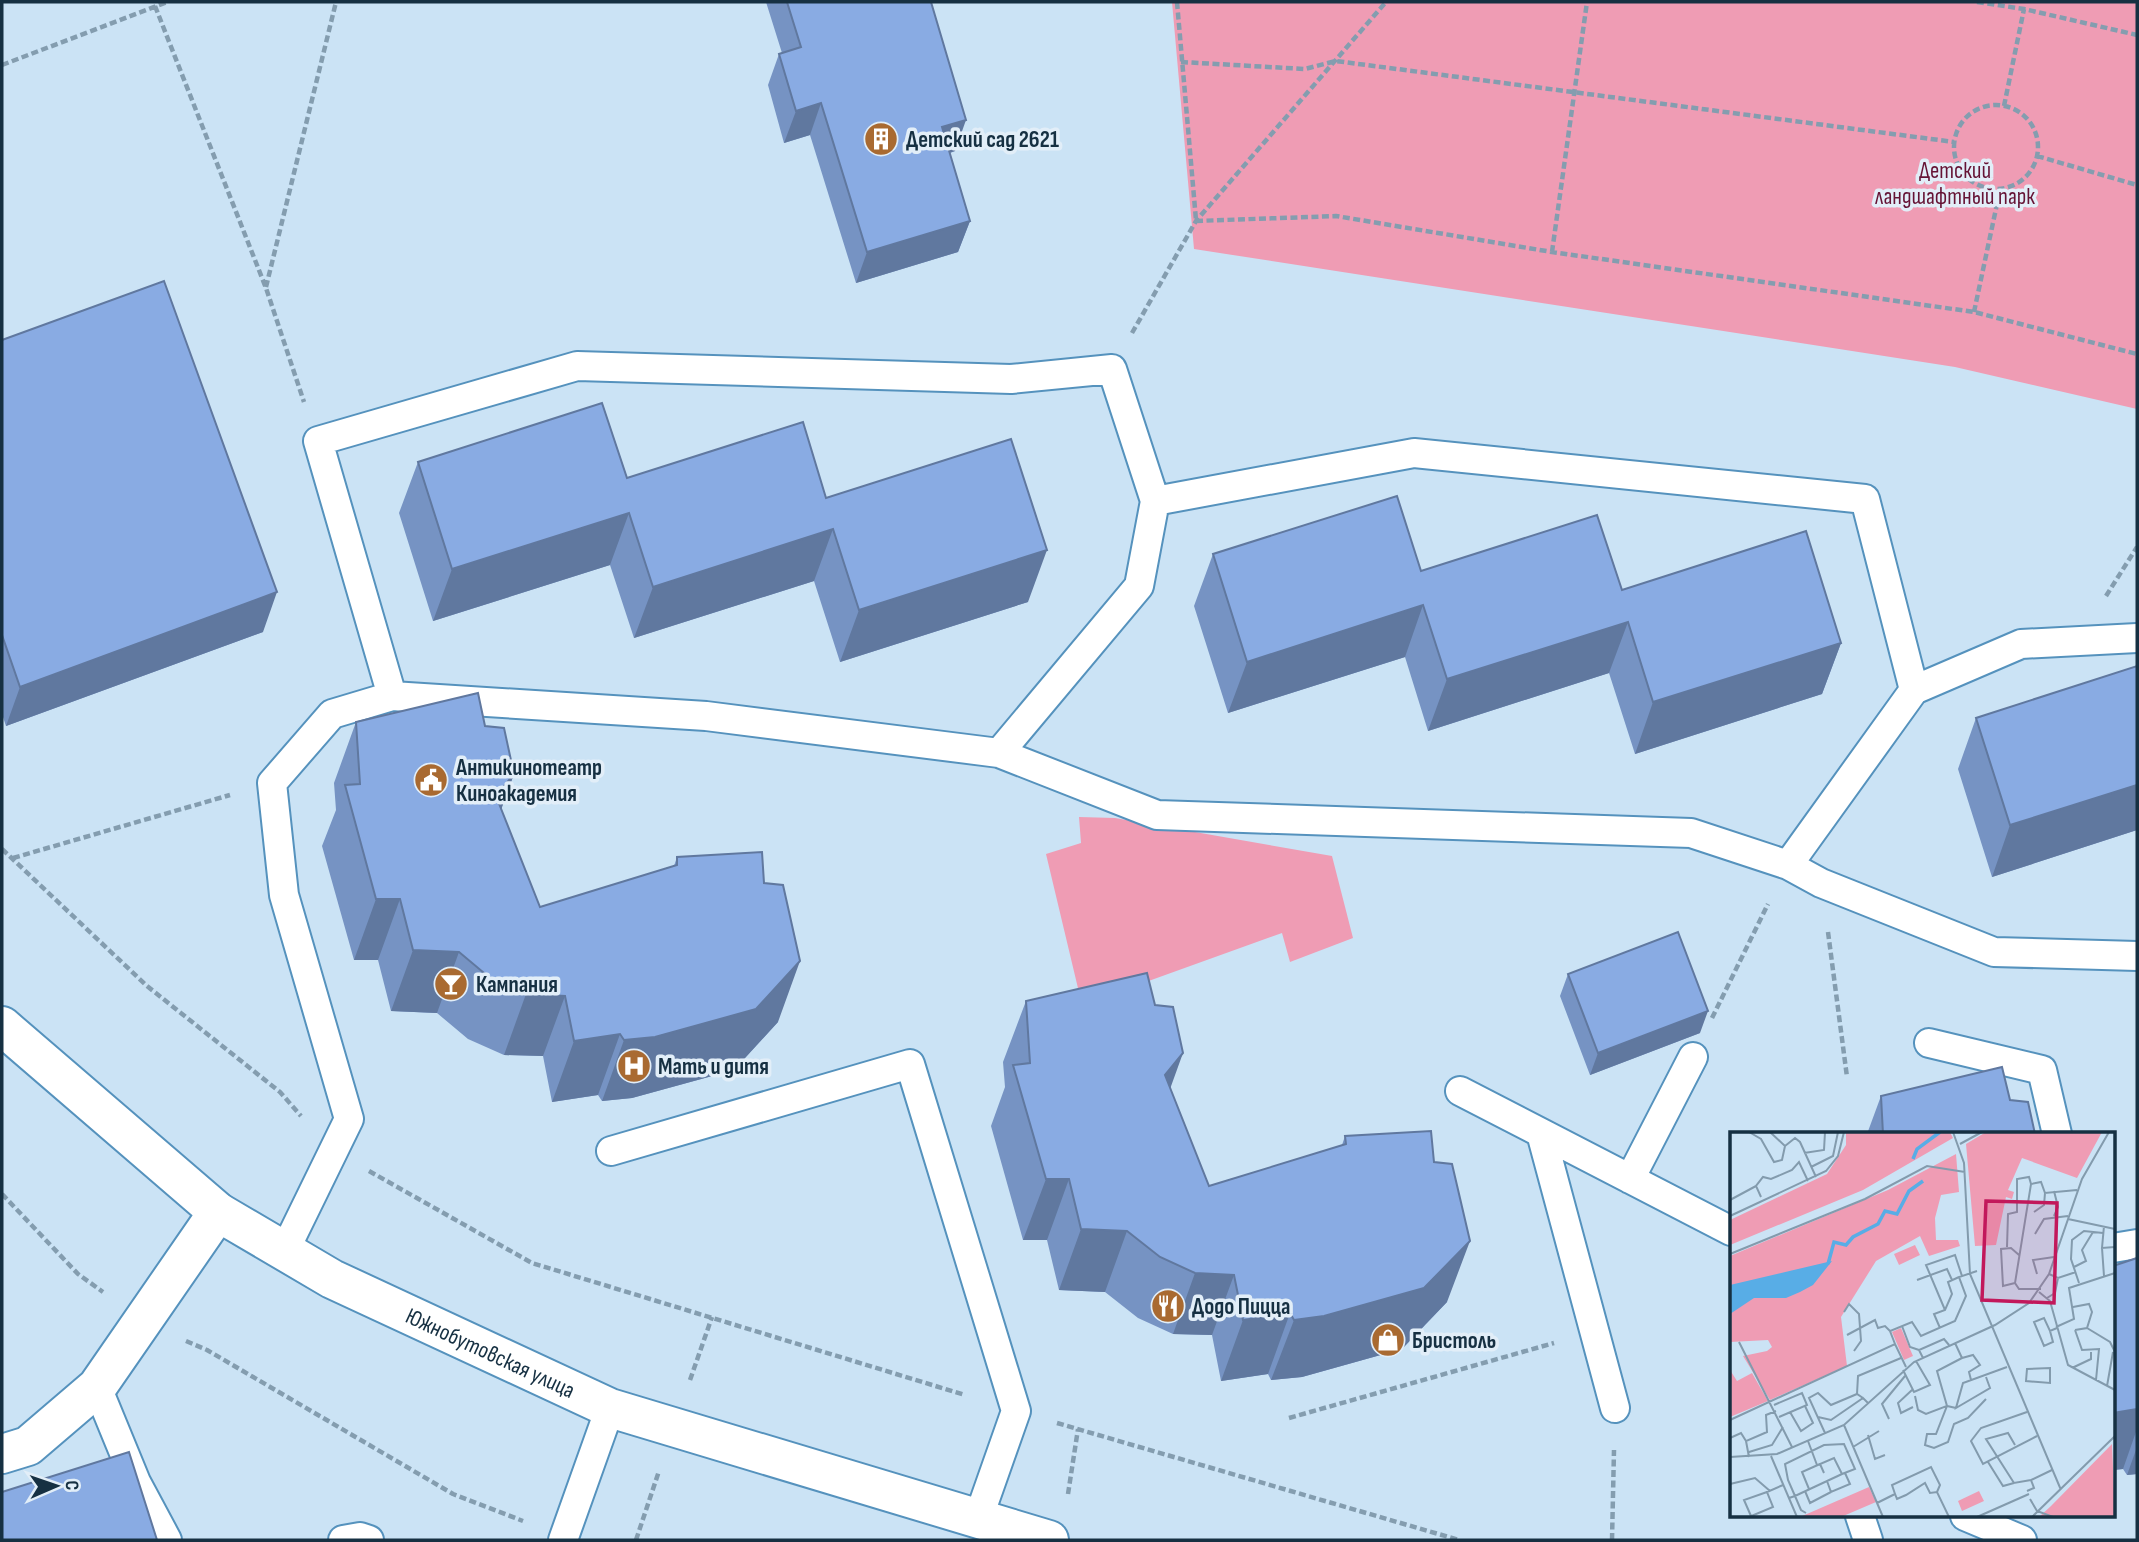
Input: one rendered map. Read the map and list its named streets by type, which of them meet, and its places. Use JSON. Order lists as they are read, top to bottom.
{
  "streets": {
    "street": ["Южнобутовская улица"]
  },
  "parks": ["Детский ландшафтный парк"],
  "places": {
    "building": ["Детский сад 2621"],
    "public building": ["Антикинотеатр Киноакадемия"],
    "bar": ["Кампания"],
    "hospital": ["Мать и дитя"],
    "restaurant": ["Додо Пицца"],
    "shop": ["Бристоль"]
  },
  "north": "right"
}
